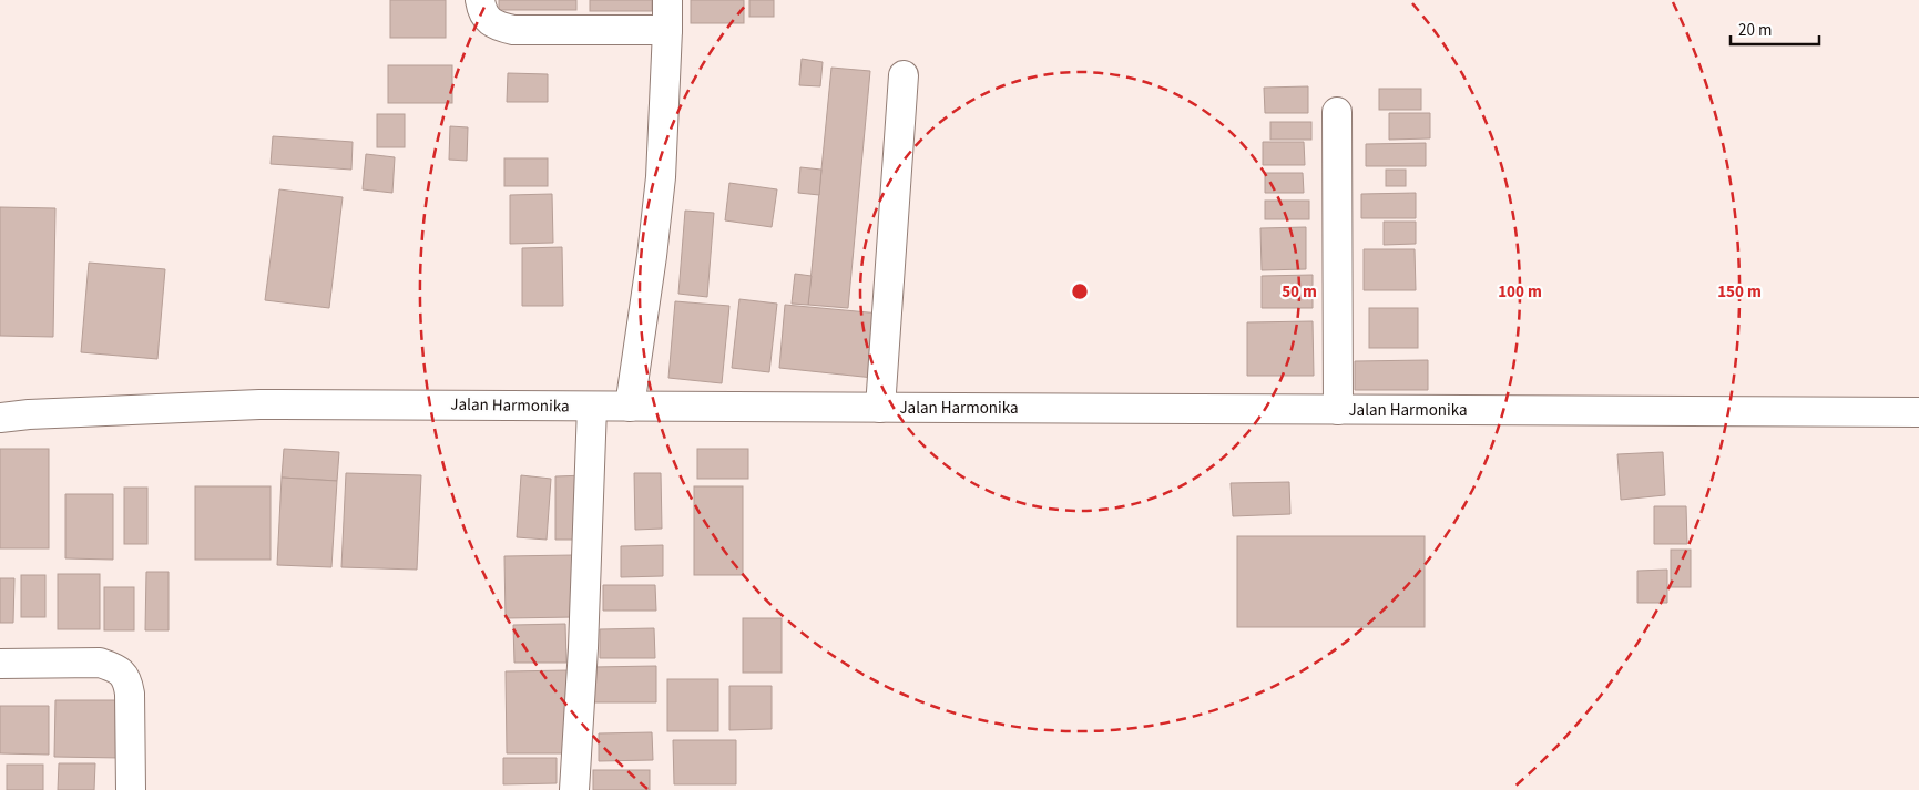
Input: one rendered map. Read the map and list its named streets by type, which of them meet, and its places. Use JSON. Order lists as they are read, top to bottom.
{
  "streets": {
    "street": ["Jalan Harmonika"]
  },
  "scale_bar": "20 m",
  "rings": ["50 m", "100 m", "150 m"]
}
